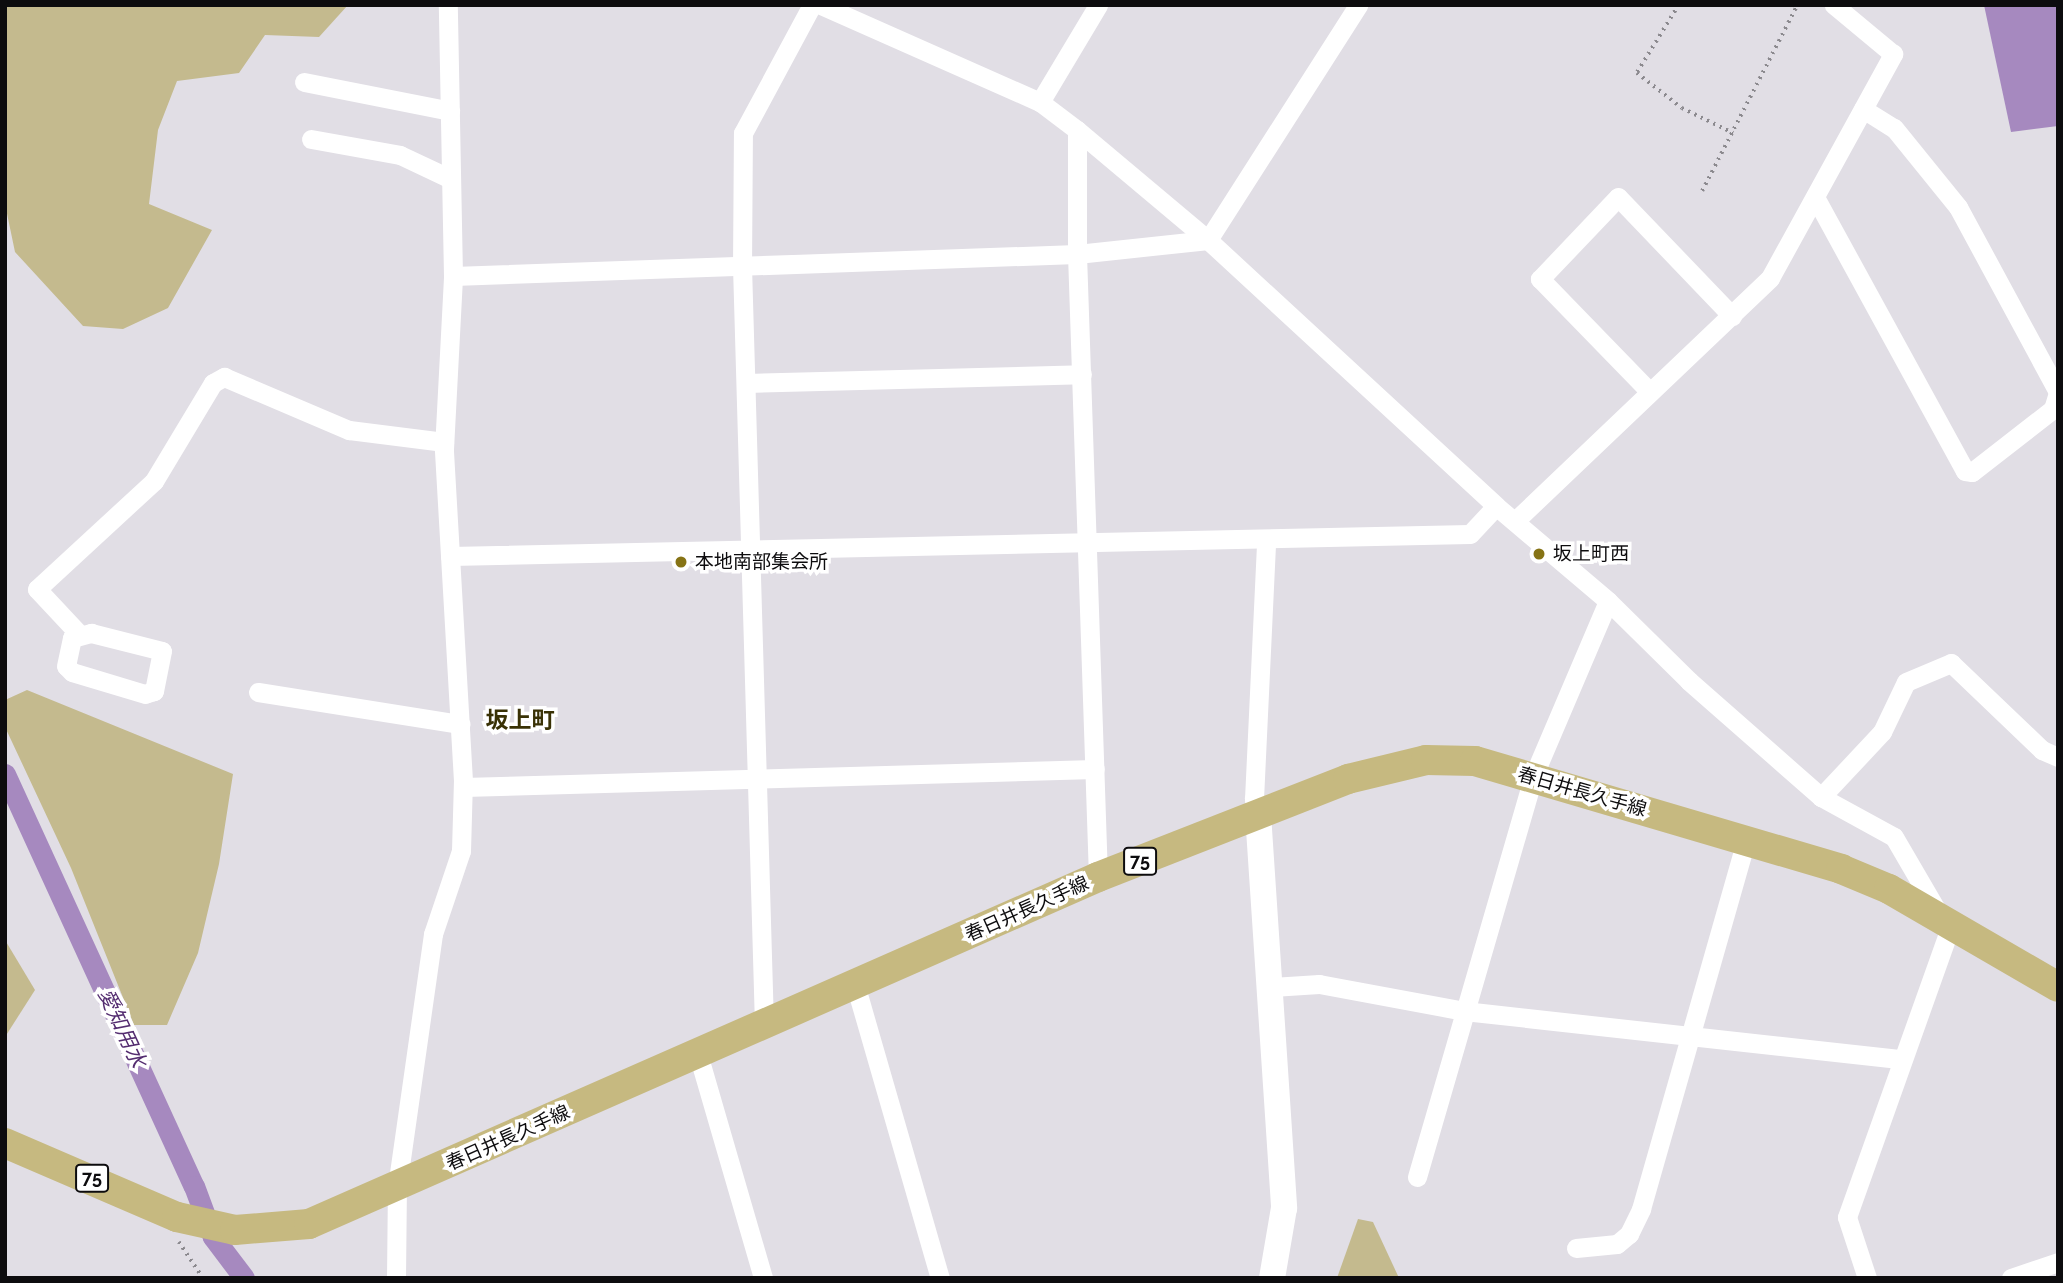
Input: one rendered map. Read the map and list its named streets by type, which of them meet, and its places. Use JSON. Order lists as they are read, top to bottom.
{
  "streets": {
    "main road": ["春日井長久手線", "75"]
  },
  "districts": ["坂上町"],
  "water": ["愛知用水"],
  "places": ["坂上町西", "本地南部集会所"]
}
